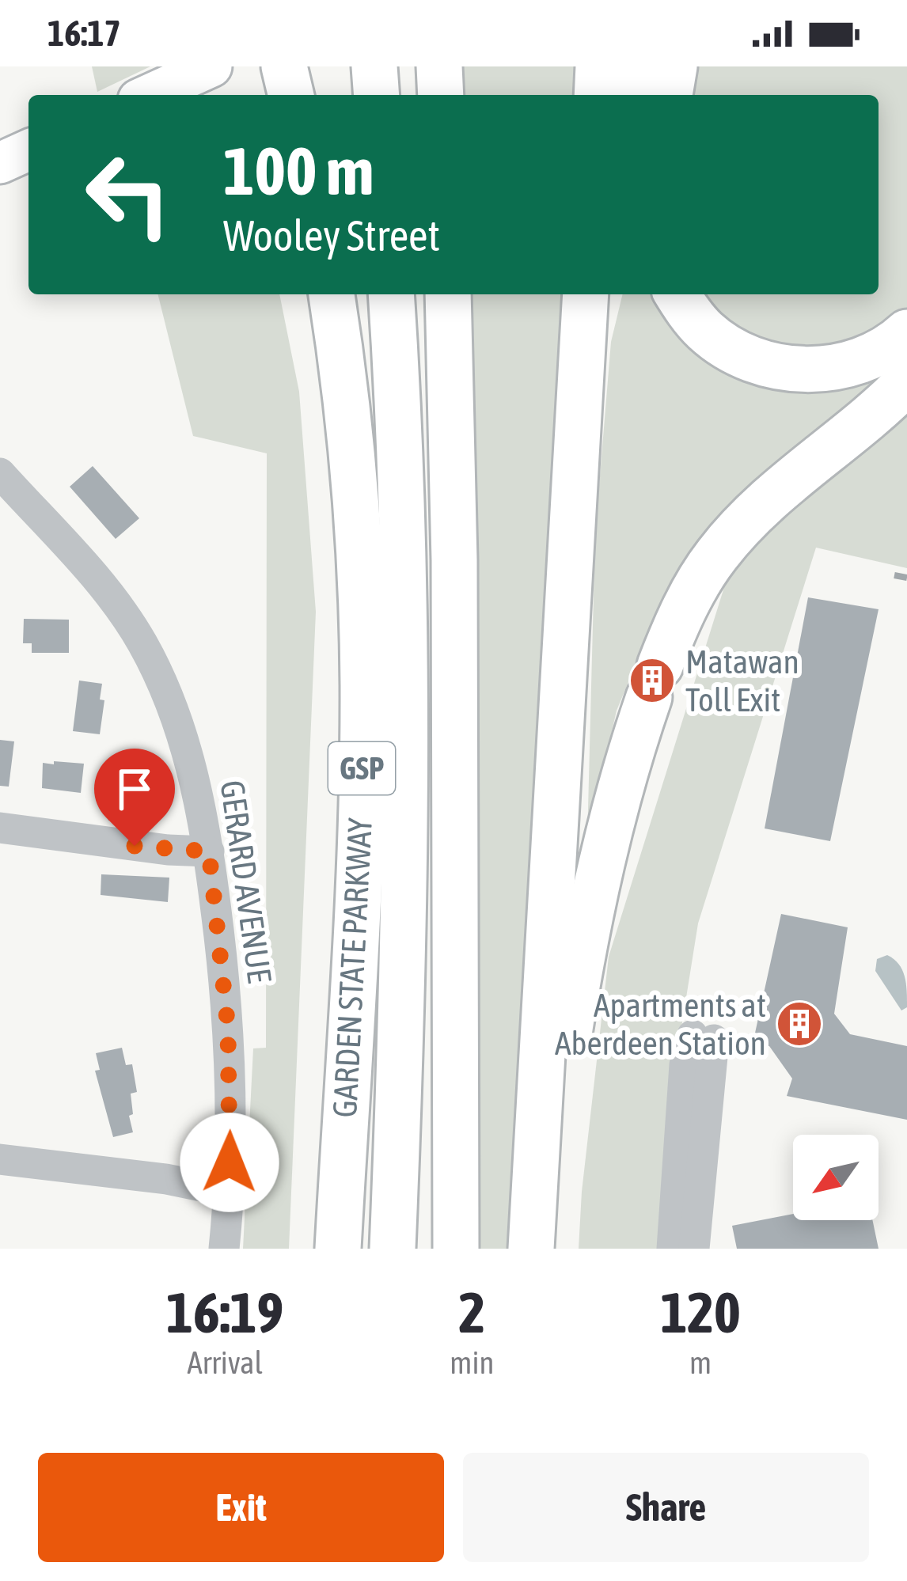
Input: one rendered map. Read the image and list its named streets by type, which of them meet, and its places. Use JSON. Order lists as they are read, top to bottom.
{
  "streets": {
    "highway": ["GSP", "GARDEN STATE PARKWAY"],
    "street": ["GERARD AVENUE"]
  },
  "places": {
    "building": ["Matawan Toll Exit", "Apartments at Aberdeen Station"]
  },
  "north": "bottom left",
  "page": {
    "status": "16:17",
    "turn": ["100 m", "Wooley Street"],
    "eta": [
      "16:19",
      "Arrival",
      "2",
      "min",
      "120",
      "m"
    ],
    "buttons": ["Exit", "Share"]
  }
}
